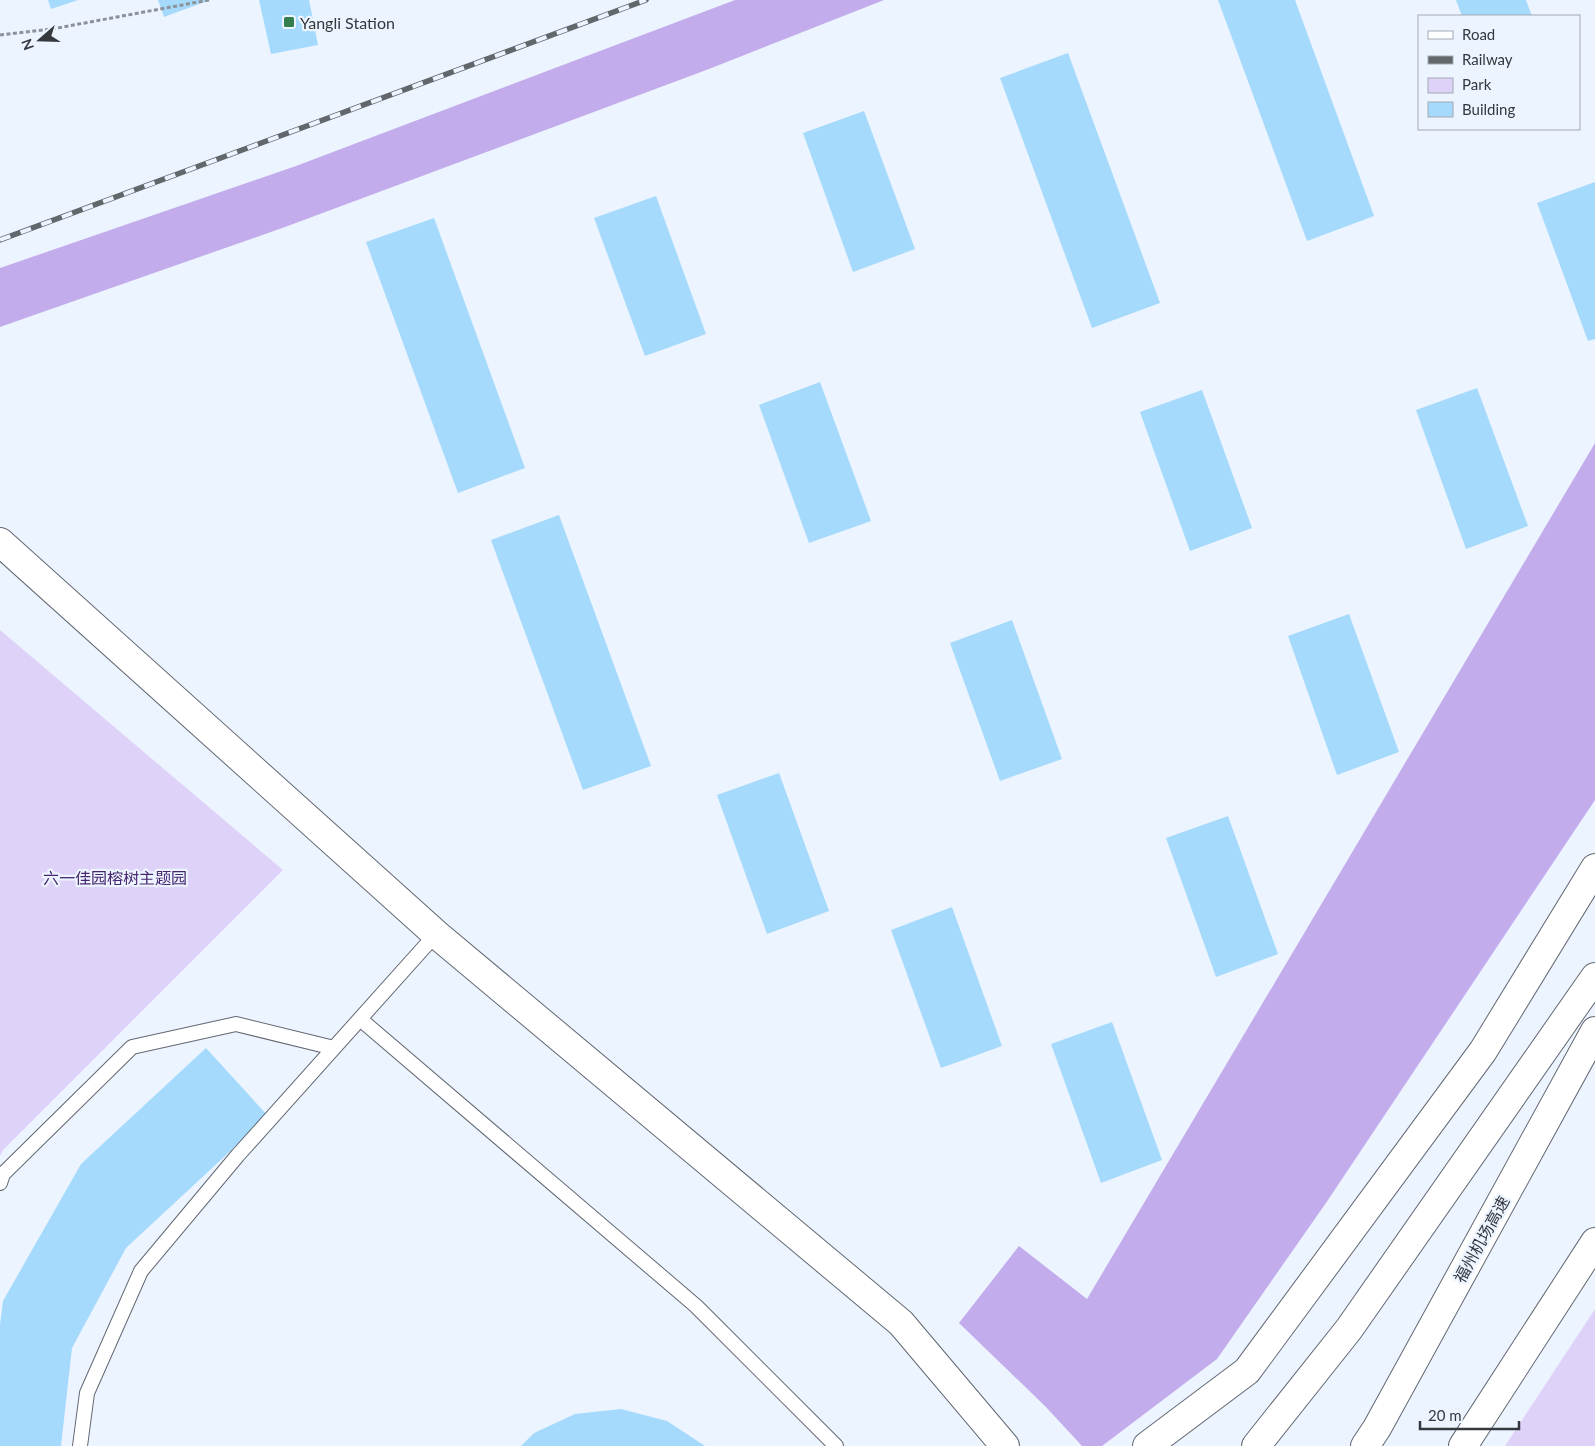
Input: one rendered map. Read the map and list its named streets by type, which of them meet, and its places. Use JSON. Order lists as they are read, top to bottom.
{
  "streets": {
    "main road": ["福州机场高速"]
  },
  "parks": ["六一佳园榕树主题园"],
  "places": {
    "transit": ["Yangli Station"]
  },
  "legend": [
    "Road",
    "Railway",
    "Park",
    "Building"
  ],
  "scale_bar": "20 m",
  "north": "left"
}
